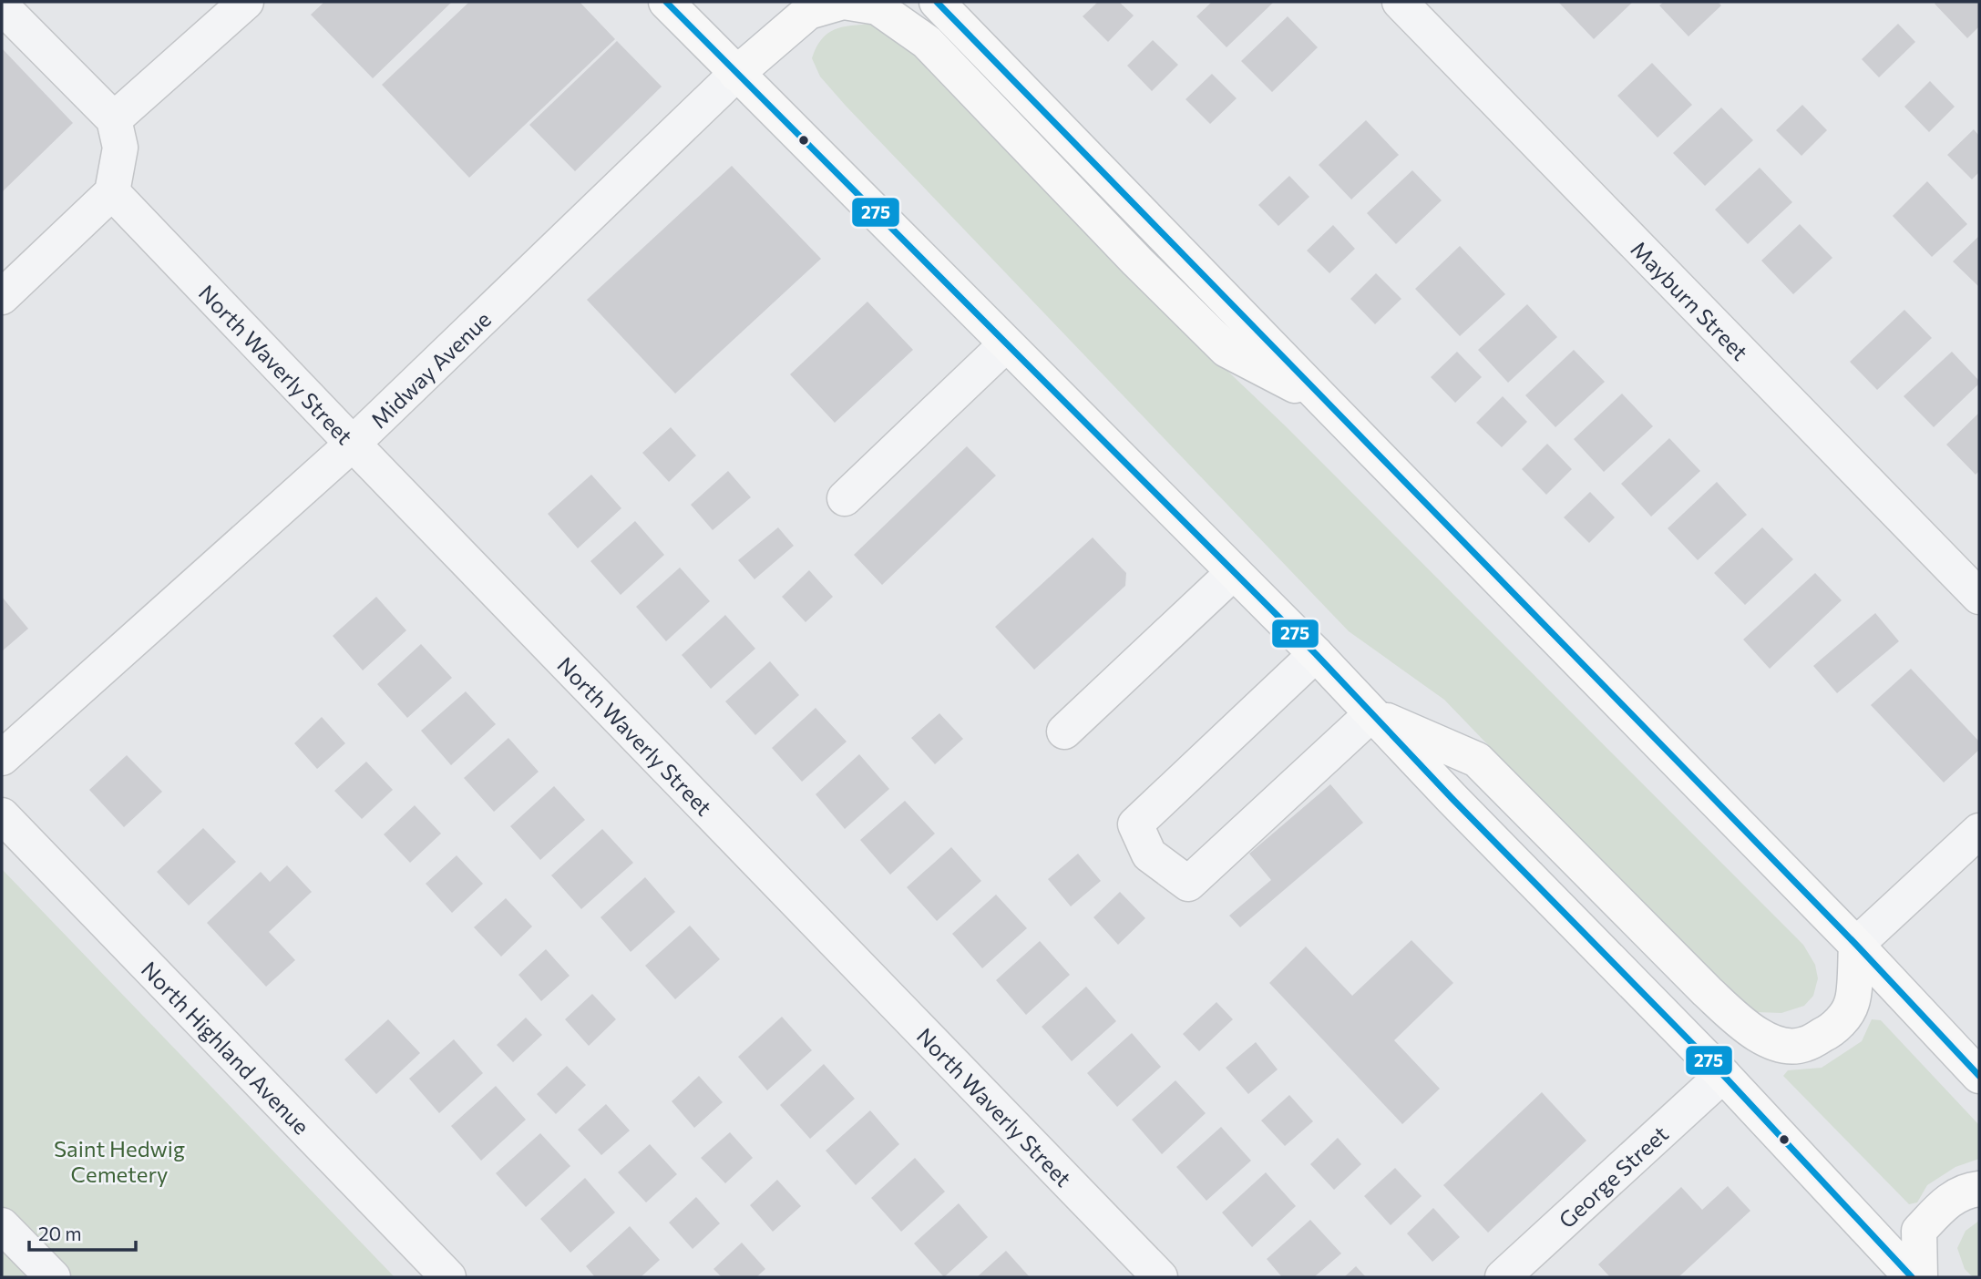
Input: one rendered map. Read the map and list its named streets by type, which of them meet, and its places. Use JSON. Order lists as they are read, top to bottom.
{
  "streets": {
    "street": [
      "Mayburn Street",
      "North Waverly Street",
      "Midway Avenue",
      "North Highland Avenue",
      "George Street"
    ]
  },
  "crossings": [
    ["North Waverly Street", "Midway Avenue"]
  ],
  "parks": ["Saint Hedwig Cemetery"],
  "lines": ["transit line 275"],
  "scale_bar": "20 m"
}
